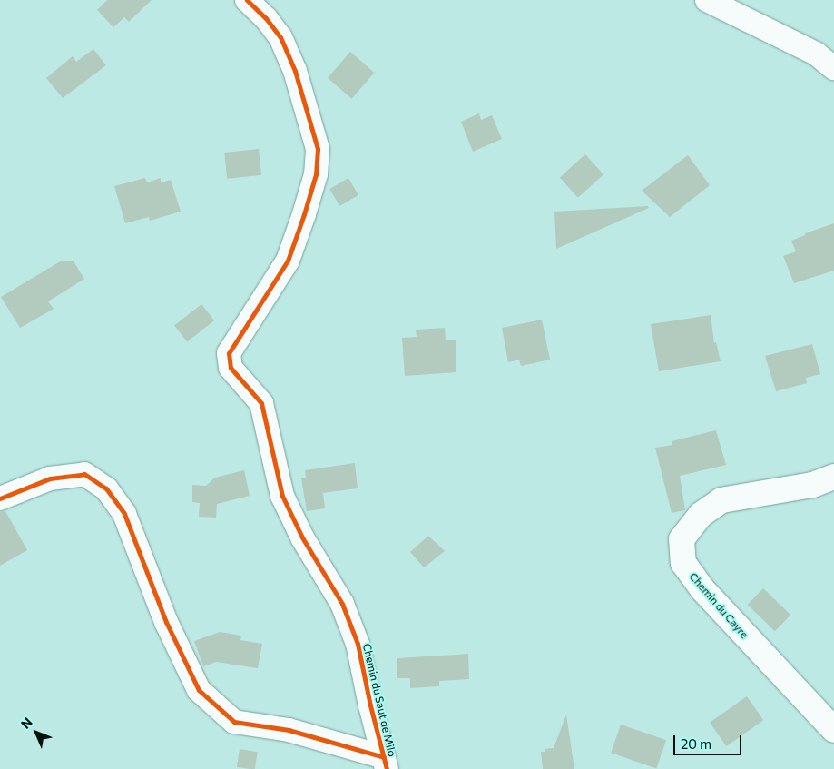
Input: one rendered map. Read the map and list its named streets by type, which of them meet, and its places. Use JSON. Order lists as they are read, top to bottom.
{
  "streets": {
    "street": ["Chemin du Cayre", "Chemin du Saut de Milo"]
  },
  "scale_bar": "20 m",
  "north": "top left"
}
